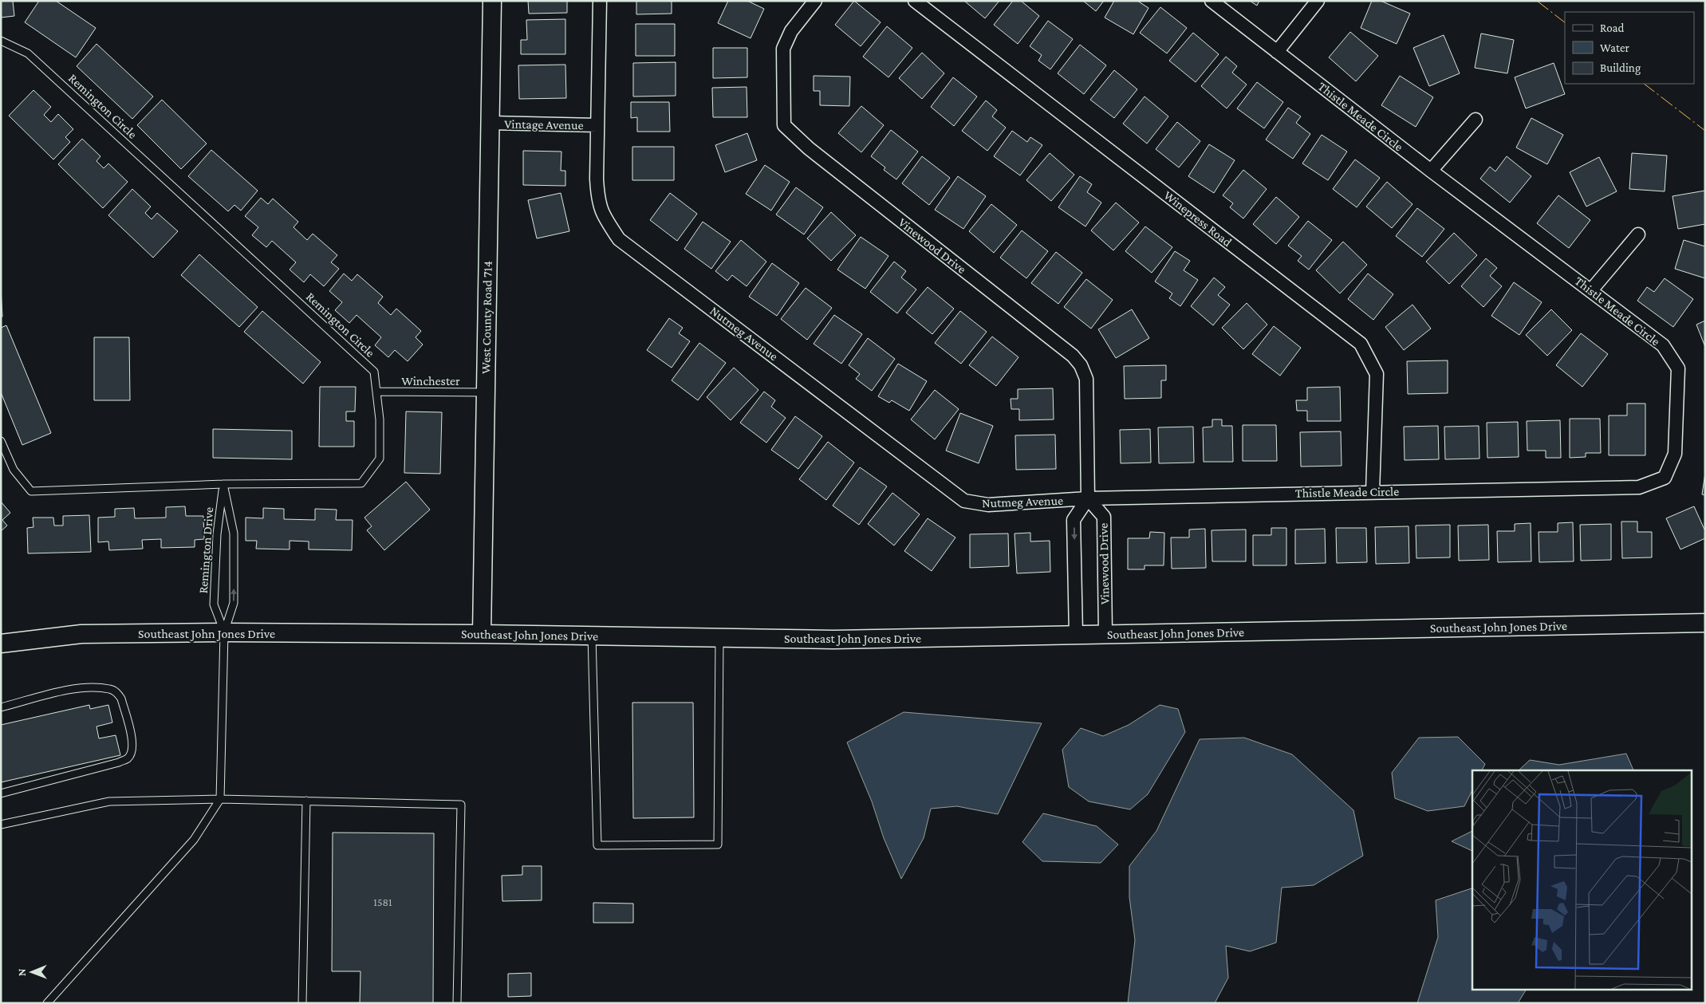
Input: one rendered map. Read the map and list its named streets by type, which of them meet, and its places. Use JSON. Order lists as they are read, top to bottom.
{
  "streets": {
    "main road": ["West County Road 714", "Southeast John Jones Drive"],
    "street": [
      "Thistle Meade Circle",
      "Vintage Avenue",
      "Winepress Road",
      "Vinewood Drive",
      "Nutmeg Avenue"
    ],
    "lane": ["Remington Circle", "Winchester", "Remington Drive"]
  },
  "crossings": [
    ["Remington Circle", "Winchester"],
    ["Remington Circle", "Remington Drive"],
    ["Thistle Meade Circle", "Winepress Road"],
    ["Thistle Meade Circle", "Vinewood Drive"],
    ["Thistle Meade Circle", "Nutmeg Avenue"],
    ["Vintage Avenue", "West County Road 714"],
    ["Vintage Avenue", "Nutmeg Avenue"],
    ["Vinewood Drive", "Nutmeg Avenue"],
    ["Vinewood Drive", "Southeast John Jones Drive"],
    ["West County Road 714", "Winchester"],
    ["West County Road 714", "Southeast John Jones Drive"],
    ["Remington Drive", "Southeast John Jones Drive"]
  ],
  "house_numbers": ["1581"],
  "legend": ["Road", "Water", "Building"],
  "north": "left"
}
